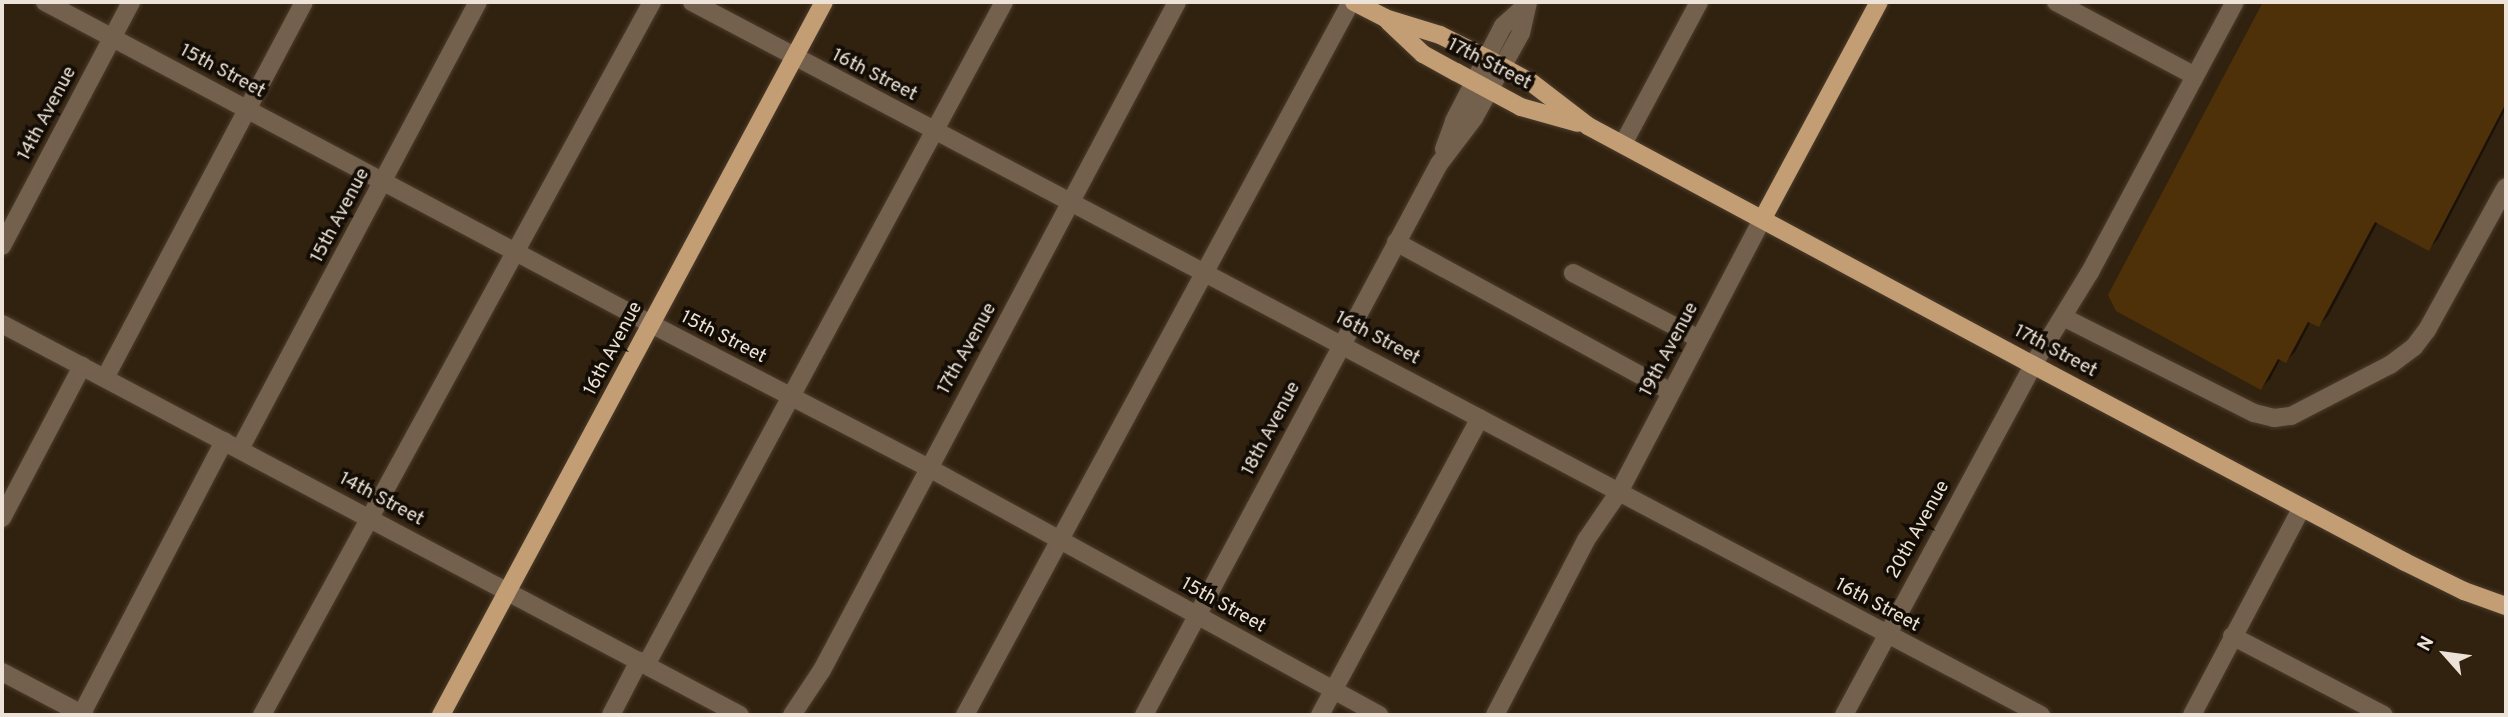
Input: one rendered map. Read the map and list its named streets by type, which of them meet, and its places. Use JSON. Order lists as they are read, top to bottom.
{
  "streets": {
    "main road": ["17th Street", "16th Avenue", "19th Avenue"],
    "street": [
      "15th Street",
      "16th Street",
      "14th Avenue",
      "15th Avenue",
      "17th Avenue",
      "18th Avenue",
      "14th Street",
      "20th Avenue"
    ]
  },
  "crossings": [
    ["17th Street", "19th Avenue"],
    ["17th Street", "18th Avenue"],
    ["17th Street", "20th Avenue"],
    ["15th Street", "14th Avenue"],
    ["15th Street", "15th Avenue"],
    ["15th Street", "16th Avenue"],
    ["15th Street", "17th Avenue"],
    ["15th Street", "18th Avenue"],
    ["16th Street", "16th Avenue"],
    ["16th Street", "17th Avenue"],
    ["16th Street", "19th Avenue"],
    ["16th Street", "18th Avenue"],
    ["16th Street", "20th Avenue"],
    ["15th Avenue", "14th Street"],
    ["16th Avenue", "14th Street"]
  ],
  "north": "top left"
}
